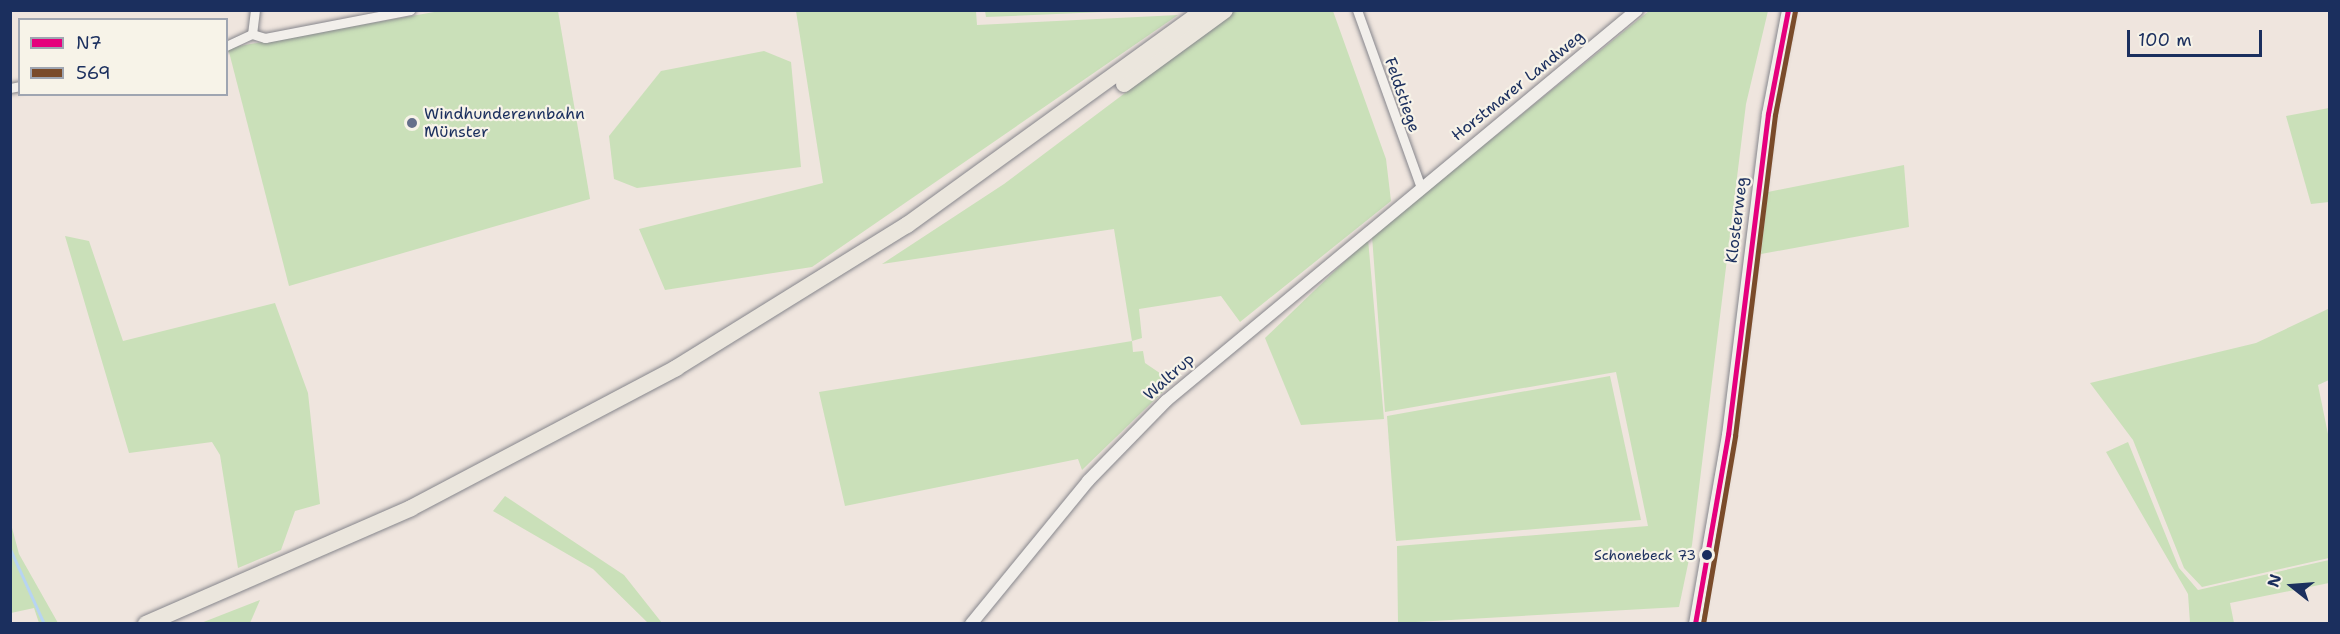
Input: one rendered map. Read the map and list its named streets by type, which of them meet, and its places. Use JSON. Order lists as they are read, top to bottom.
{
  "streets": {
    "main road": ["Horstmarer Landweg", "Klosterweg", "Waltrup"],
    "street": ["Feldstiege"]
  },
  "crossings": [
    ["Horstmarer Landweg", "Feldstiege"],
    ["Horstmarer Landweg", "Waltrup"],
    ["Feldstiege", "Waltrup"]
  ],
  "places": ["Windhunderennbahn Münster", "Schonebeck 73"],
  "lines": ["transit line N7", "transit line 569"],
  "legend": ["N7", "569"],
  "scale_bar": "100 m",
  "north": "left"
}
